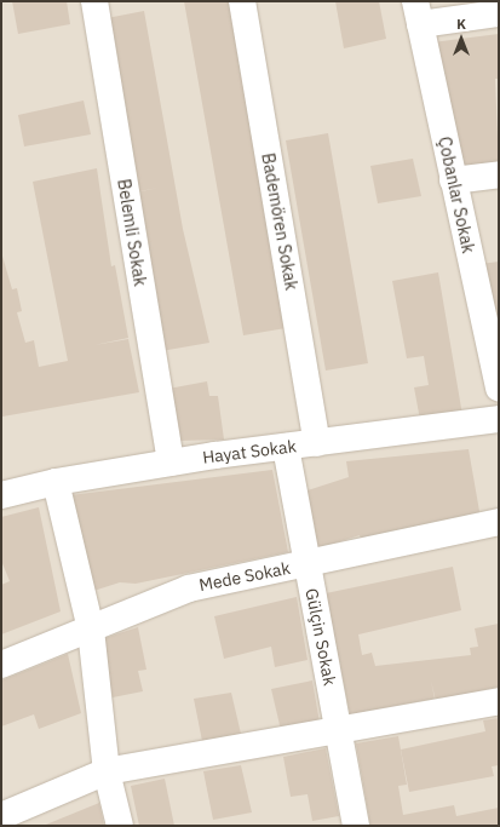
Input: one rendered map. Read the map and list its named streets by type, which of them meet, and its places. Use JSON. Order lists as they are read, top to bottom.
{
  "streets": {
    "street": [
      "Çobanlar Sokak",
      "Bademören Sokak",
      "Belemli Sokak",
      "Hayat Sokak",
      "Mede Sokak",
      "Gülçin Sokak"
    ]
  },
  "crossings": [
    ["Bademören Sokak", "Hayat Sokak"],
    ["Belemli Sokak", "Hayat Sokak"],
    ["Hayat Sokak", "Gülçin Sokak"],
    ["Mede Sokak", "Gülçin Sokak"]
  ],
  "north": "top"
}
